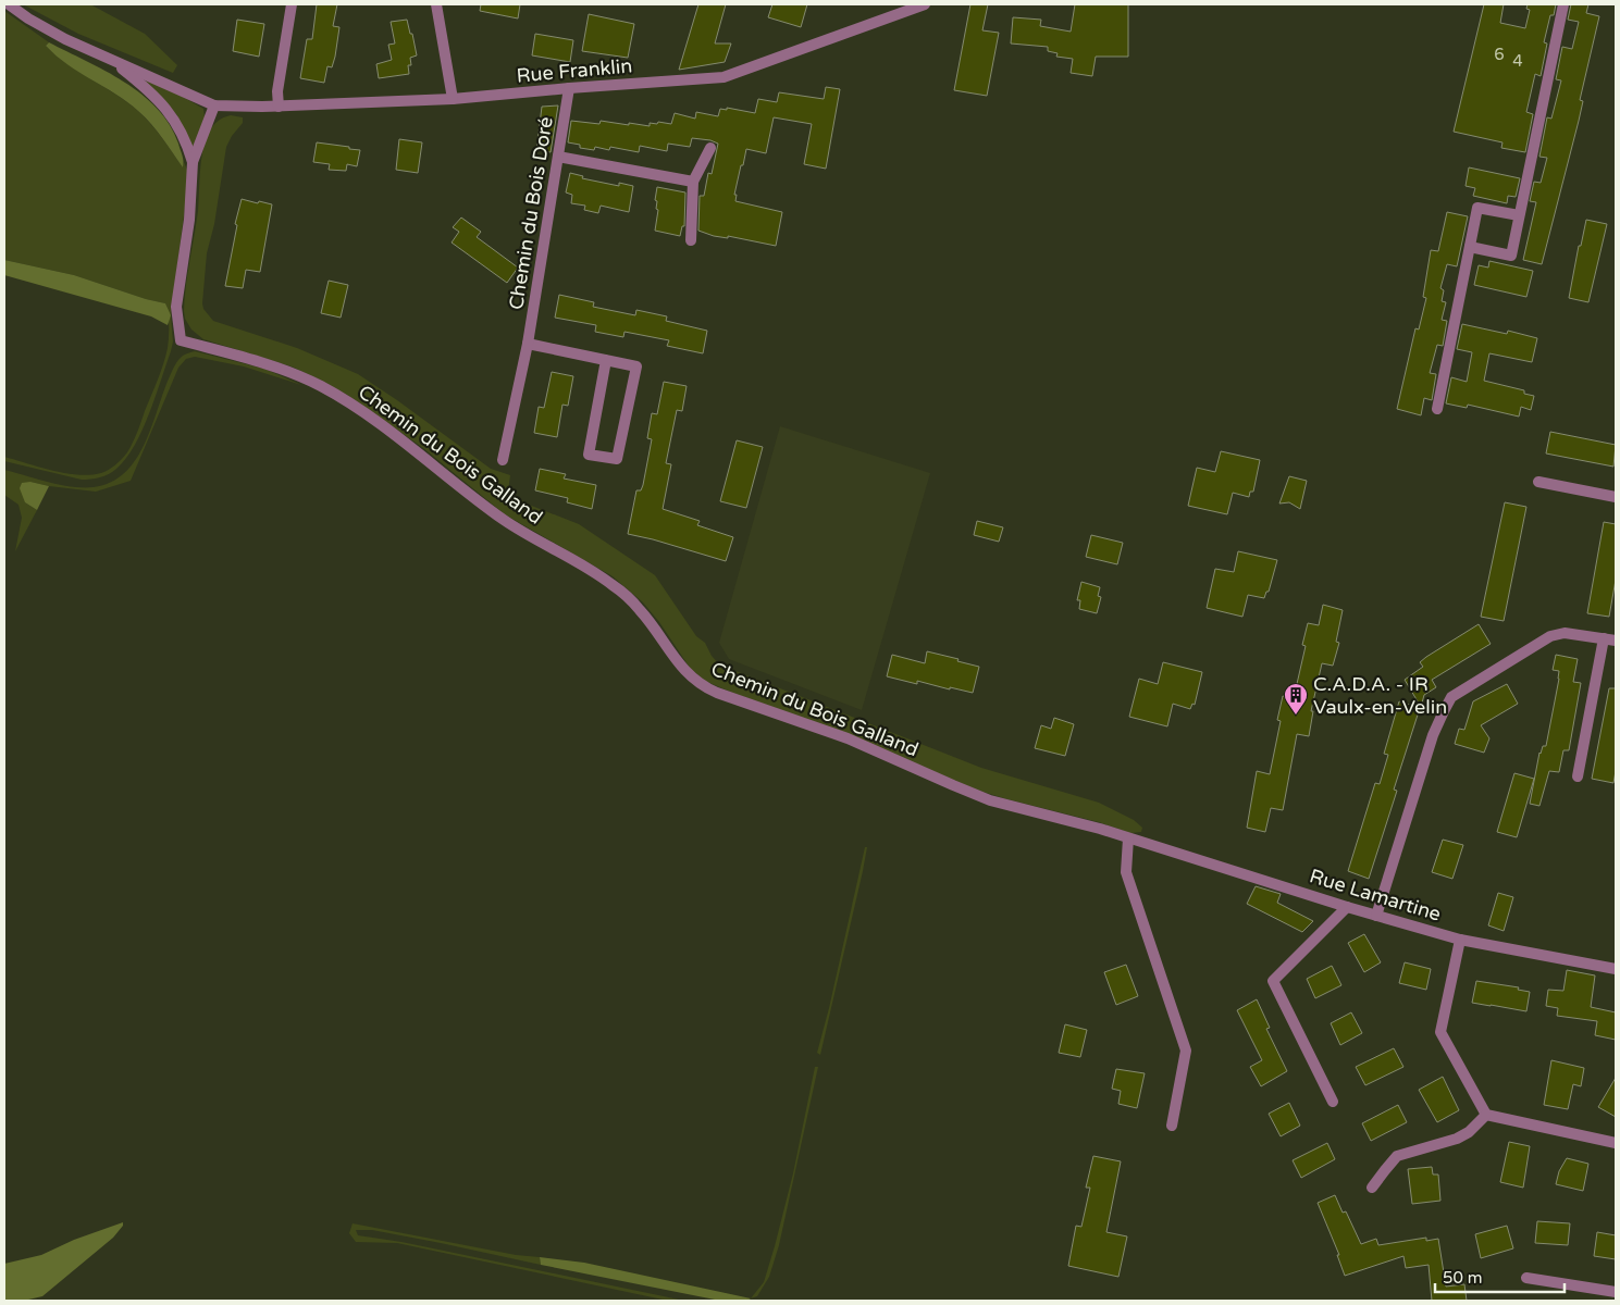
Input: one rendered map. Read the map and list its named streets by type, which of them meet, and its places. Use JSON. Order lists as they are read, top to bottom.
{
  "streets": {
    "street": [
      "Rue Franklin",
      "Chemin du Bois Doré",
      "Chemin du Bois Galland",
      "Rue Lamartine"
    ]
  },
  "crossings": [
    ["Rue Franklin", "Chemin du Bois Doré"],
    ["Rue Franklin", "Chemin du Bois Galland"],
    ["Chemin du Bois Galland", "Rue Lamartine"]
  ],
  "places": {
    "building": ["C.A.D.A. - IR Vaulx-en-Velin"]
  },
  "house_numbers": ["6", "4"],
  "scale_bar": "50 m"
}
